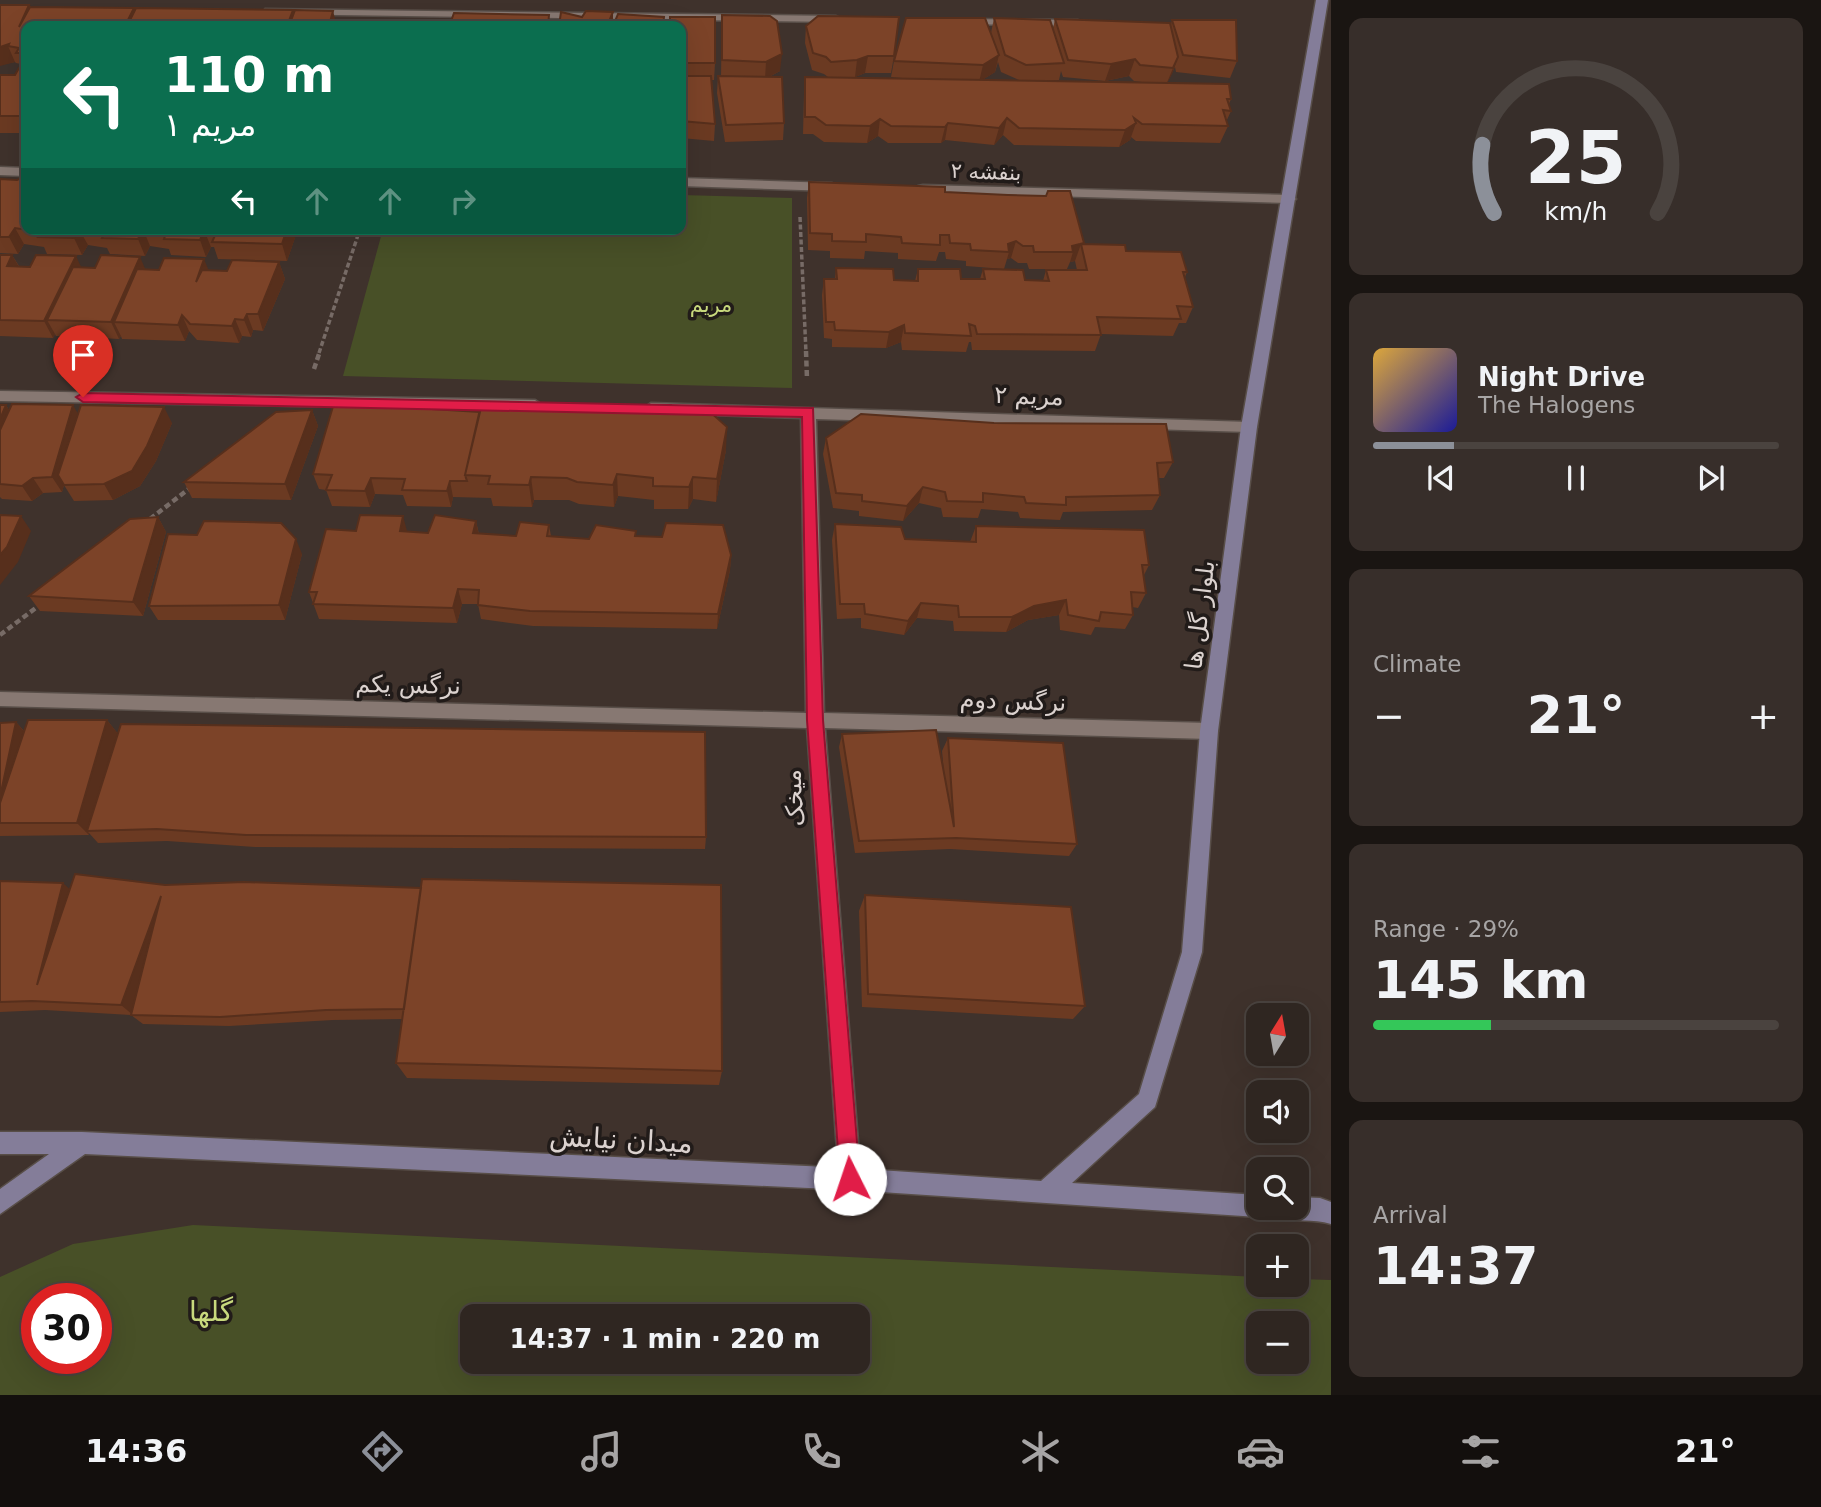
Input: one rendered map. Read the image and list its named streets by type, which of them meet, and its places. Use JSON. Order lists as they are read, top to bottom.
{
  "streets": {
    "main road": ["بلوار گل ها", "میدان نیایش"],
    "street": [
      "بنفشه ۲",
      "مریم ۲",
      "نرگس یکم",
      "نرگس دوم",
      "میخک"
    ]
  },
  "crossings": [
    ["بنفشه ۲", "بلوار گل ها"],
    ["مریم ۲", "بلوار گل ها"],
    ["مریم ۲", "میخک"],
    ["بلوار گل ها", "نرگس دوم"],
    ["بلوار گل ها", "میدان نیایش"],
    ["نرگس یکم", "نرگس دوم"],
    ["نرگس یکم", "میخک"],
    ["نرگس دوم", "میخک"],
    ["میخک", "میدان نیایش"]
  ],
  "parks": ["مریم", "گلها"],
  "north": "top",
  "page": {
    "turn": ["110 m", "مریم ۱"],
    "song": ["Night Drive", "The Halogens"],
    "tile": [
      "Climate",
      ["Range · 29%", "145 km"],
      ["Arrival", "14:37"]
    ],
    "heat": ["−", "21°", "+"],
    "map_buttons": ["+", "−"],
    "limit": "30",
    "trip": "14:37 · 1 min · 220 m",
    "tabs": ["14:36", "21°"],
    "gauge": ["25", "km/h"]
  }
}
